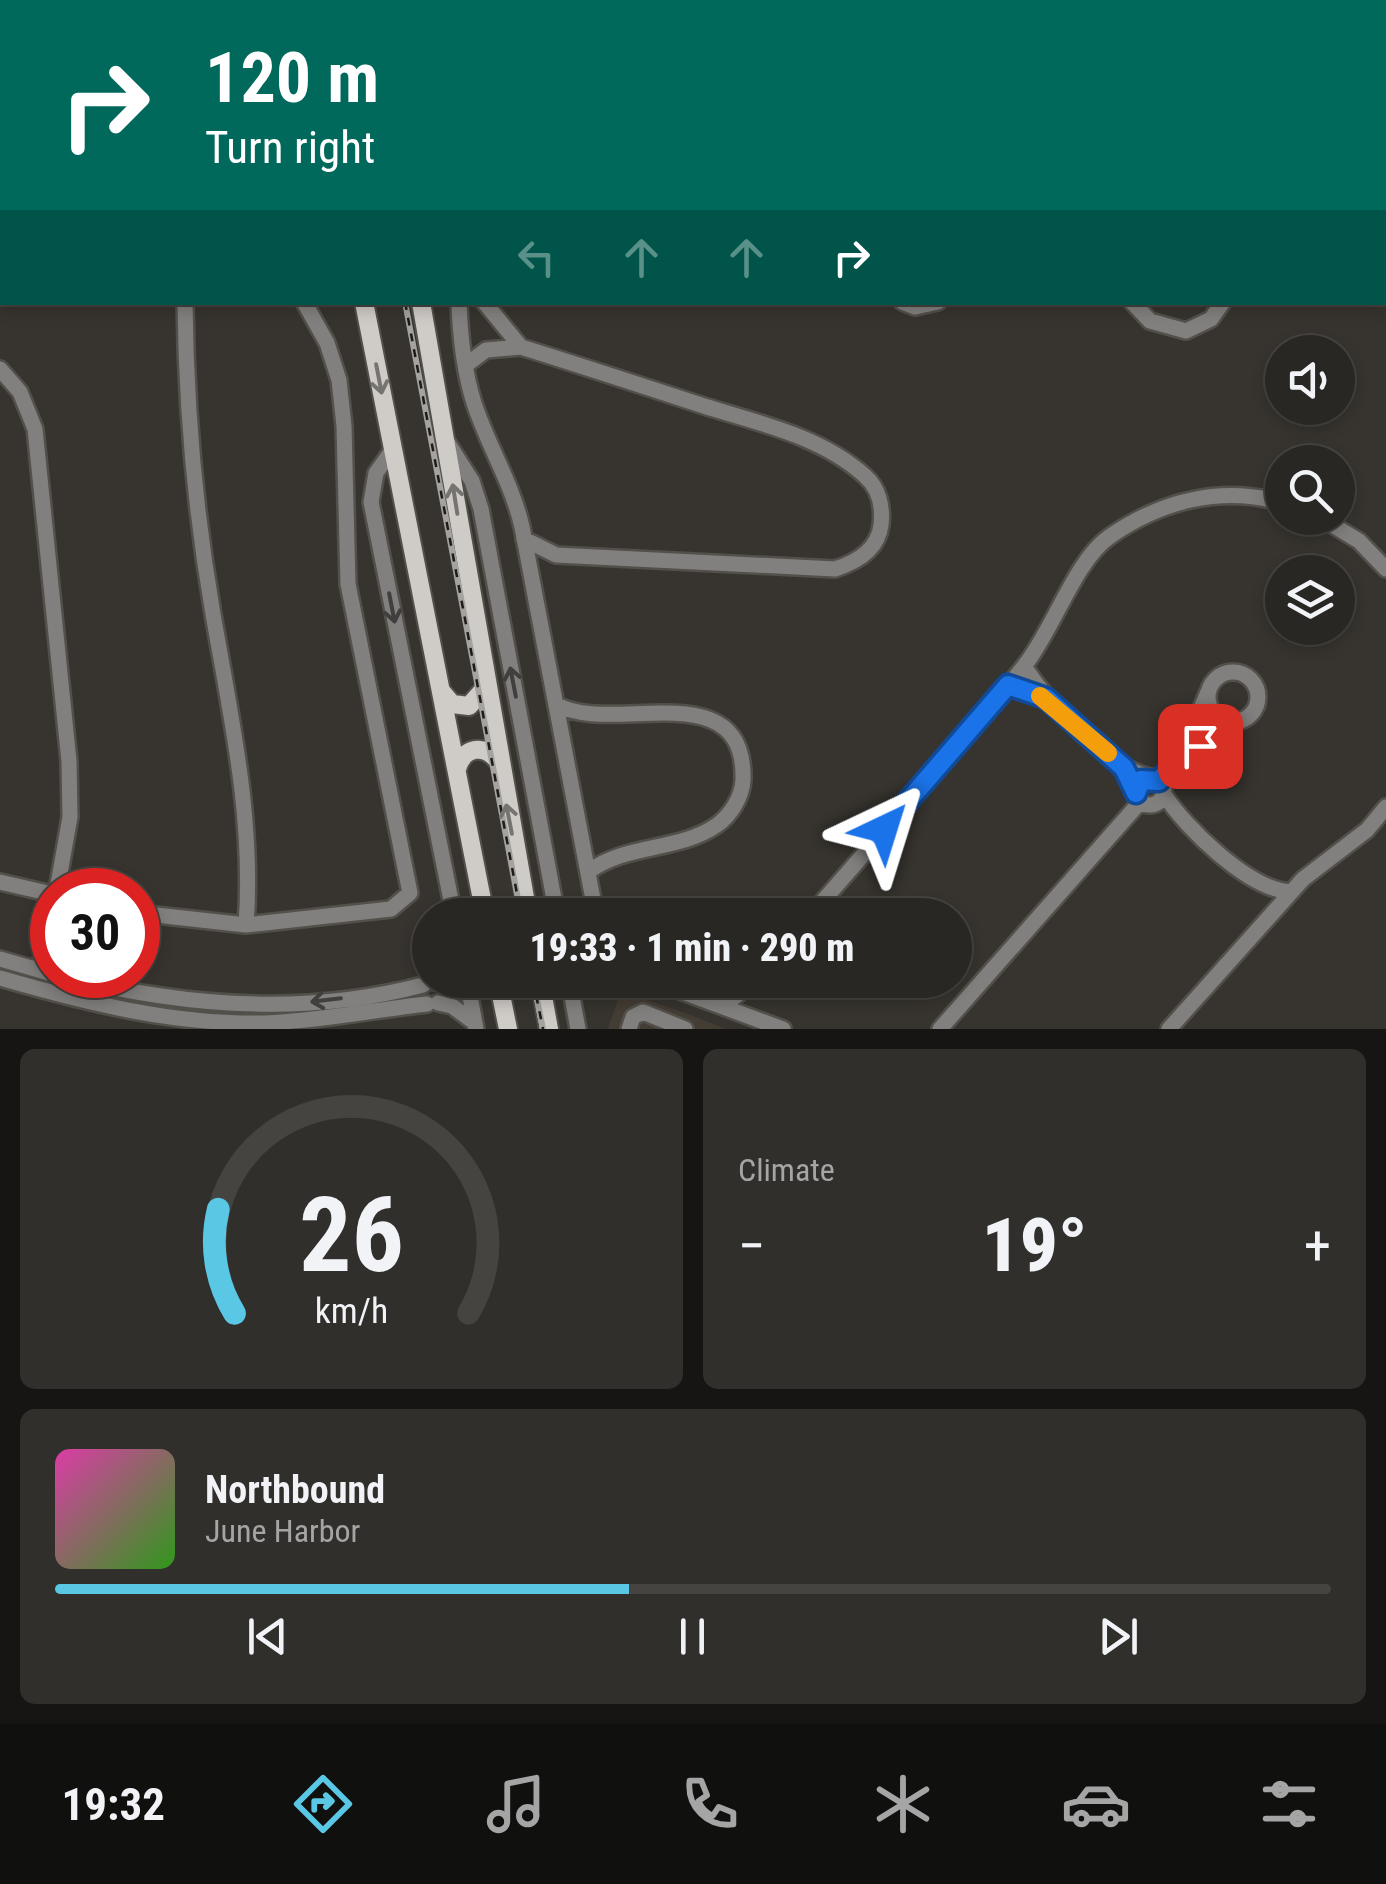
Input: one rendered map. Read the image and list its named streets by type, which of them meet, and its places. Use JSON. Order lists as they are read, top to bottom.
{
  "page": {
    "turn": ["120 m", "Turn right"],
    "limit": "30",
    "trip": "19:33 · 1 min · 290 m",
    "tile": "Climate",
    "heat": ["−", "19°", "+"],
    "song": ["Northbound", "June Harbor"],
    "tabs": "19:32",
    "gauge": ["26", "km/h"]
  }
}
